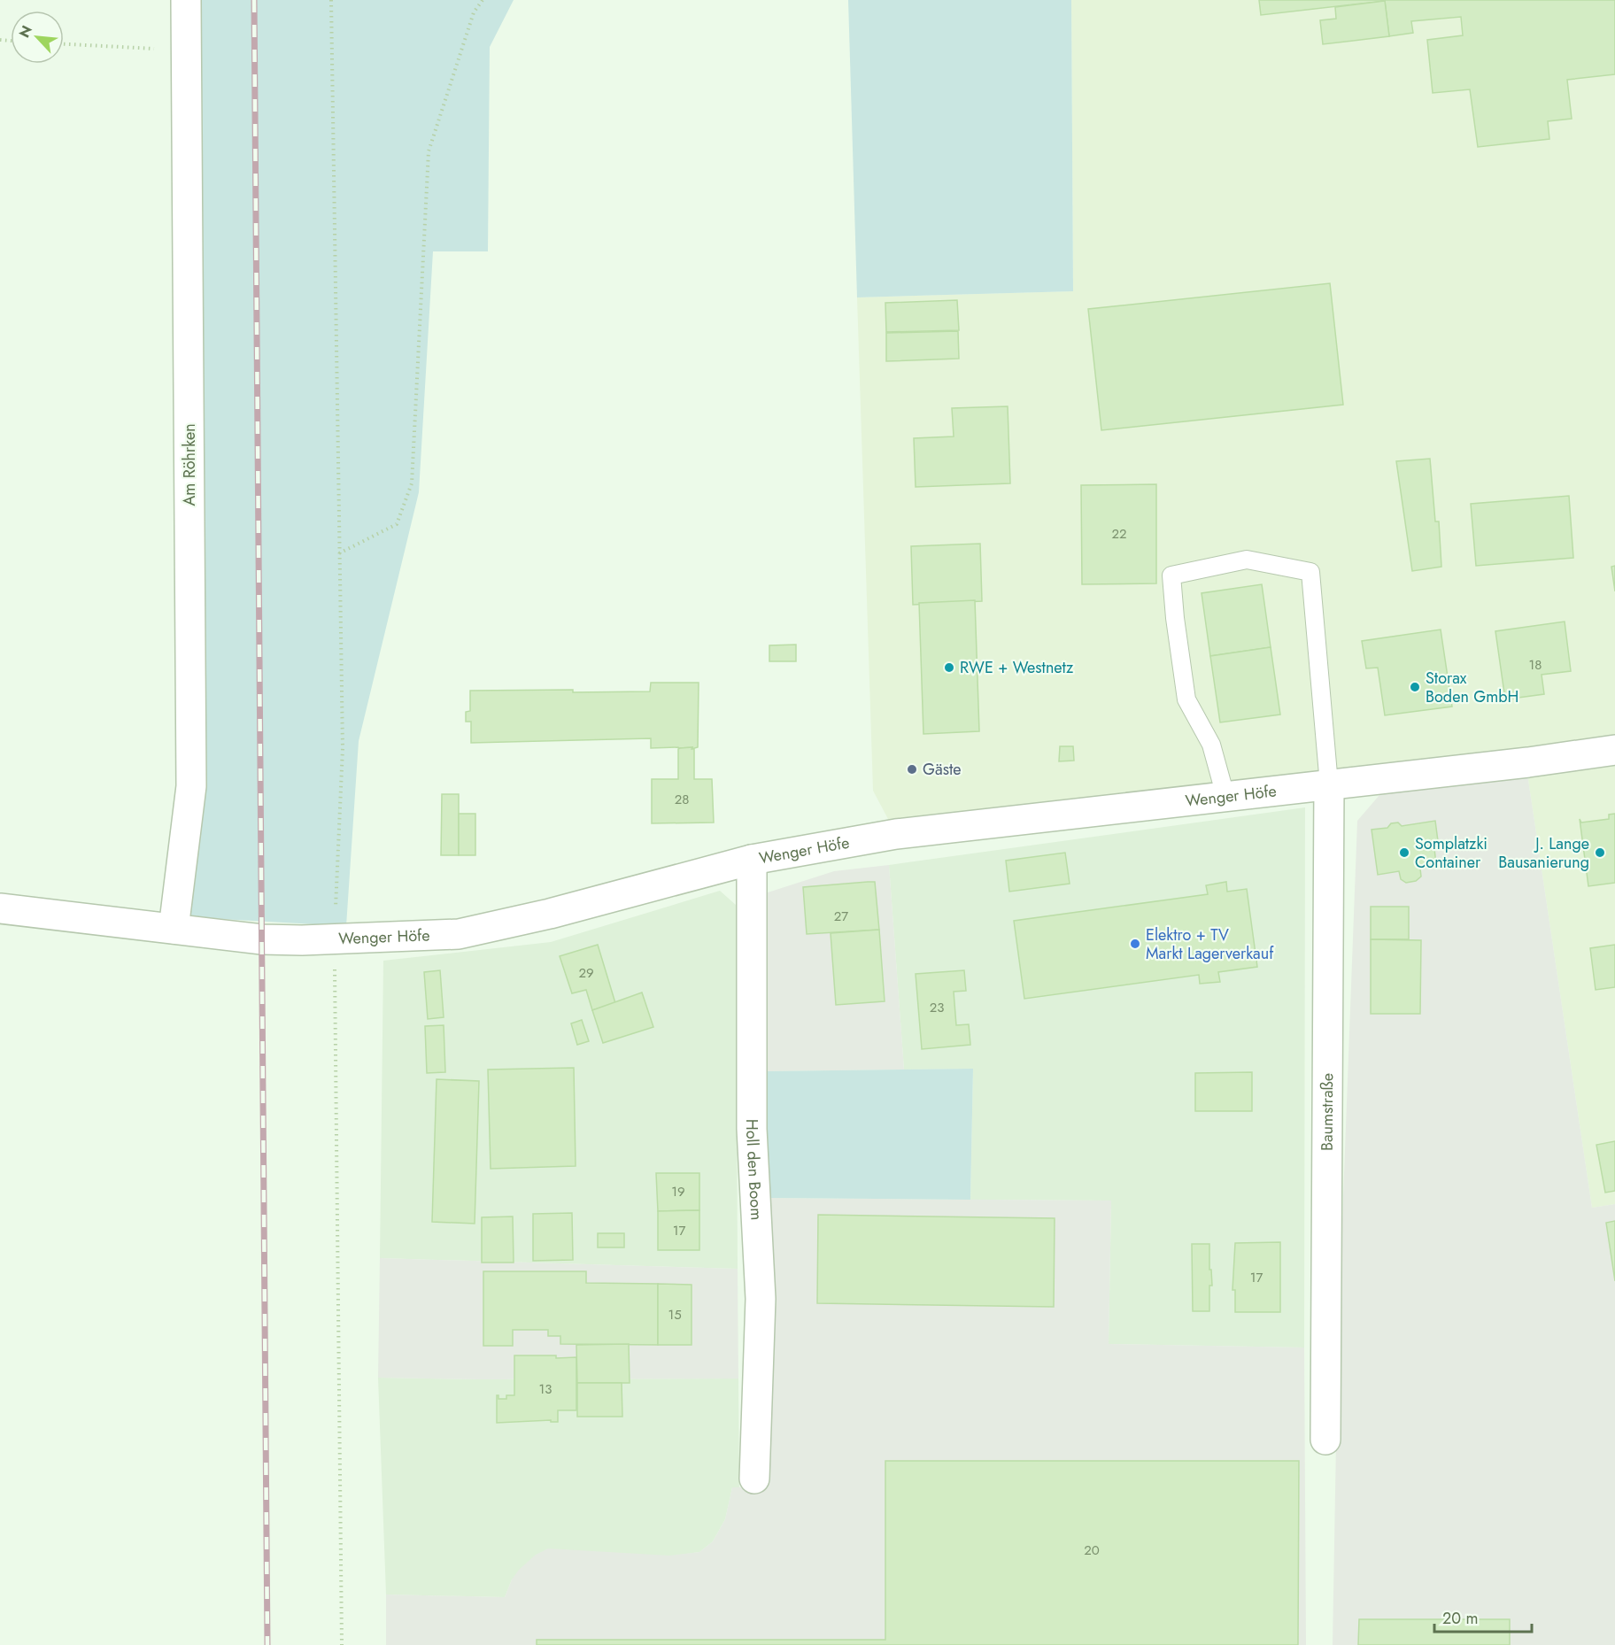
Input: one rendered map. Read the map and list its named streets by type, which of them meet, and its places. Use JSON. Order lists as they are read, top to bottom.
{
  "streets": {
    "street": [
      "Am Röhrken",
      "Wenger Höfe",
      "Baumstraße",
      "Holl den Boom"
    ]
  },
  "crossings": [
    ["Am Röhrken", "Wenger Höfe"],
    ["Wenger Höfe", "Baumstraße"],
    ["Wenger Höfe", "Holl den Boom"]
  ],
  "places": [
    "RWE + Westnetz",
    "Storax Boden GmbH",
    "Gäste",
    "Somplatzki Container",
    "J. Lange Bausanierung",
    "Elektro + TV Markt Lagerverkauf"
  ],
  "house_numbers": [
    "22",
    "18",
    "28",
    "27",
    "29",
    "23",
    "19",
    "17",
    "17",
    "15",
    "13",
    "20"
  ],
  "scale_bar": "20 m",
  "north": "top left"
}
